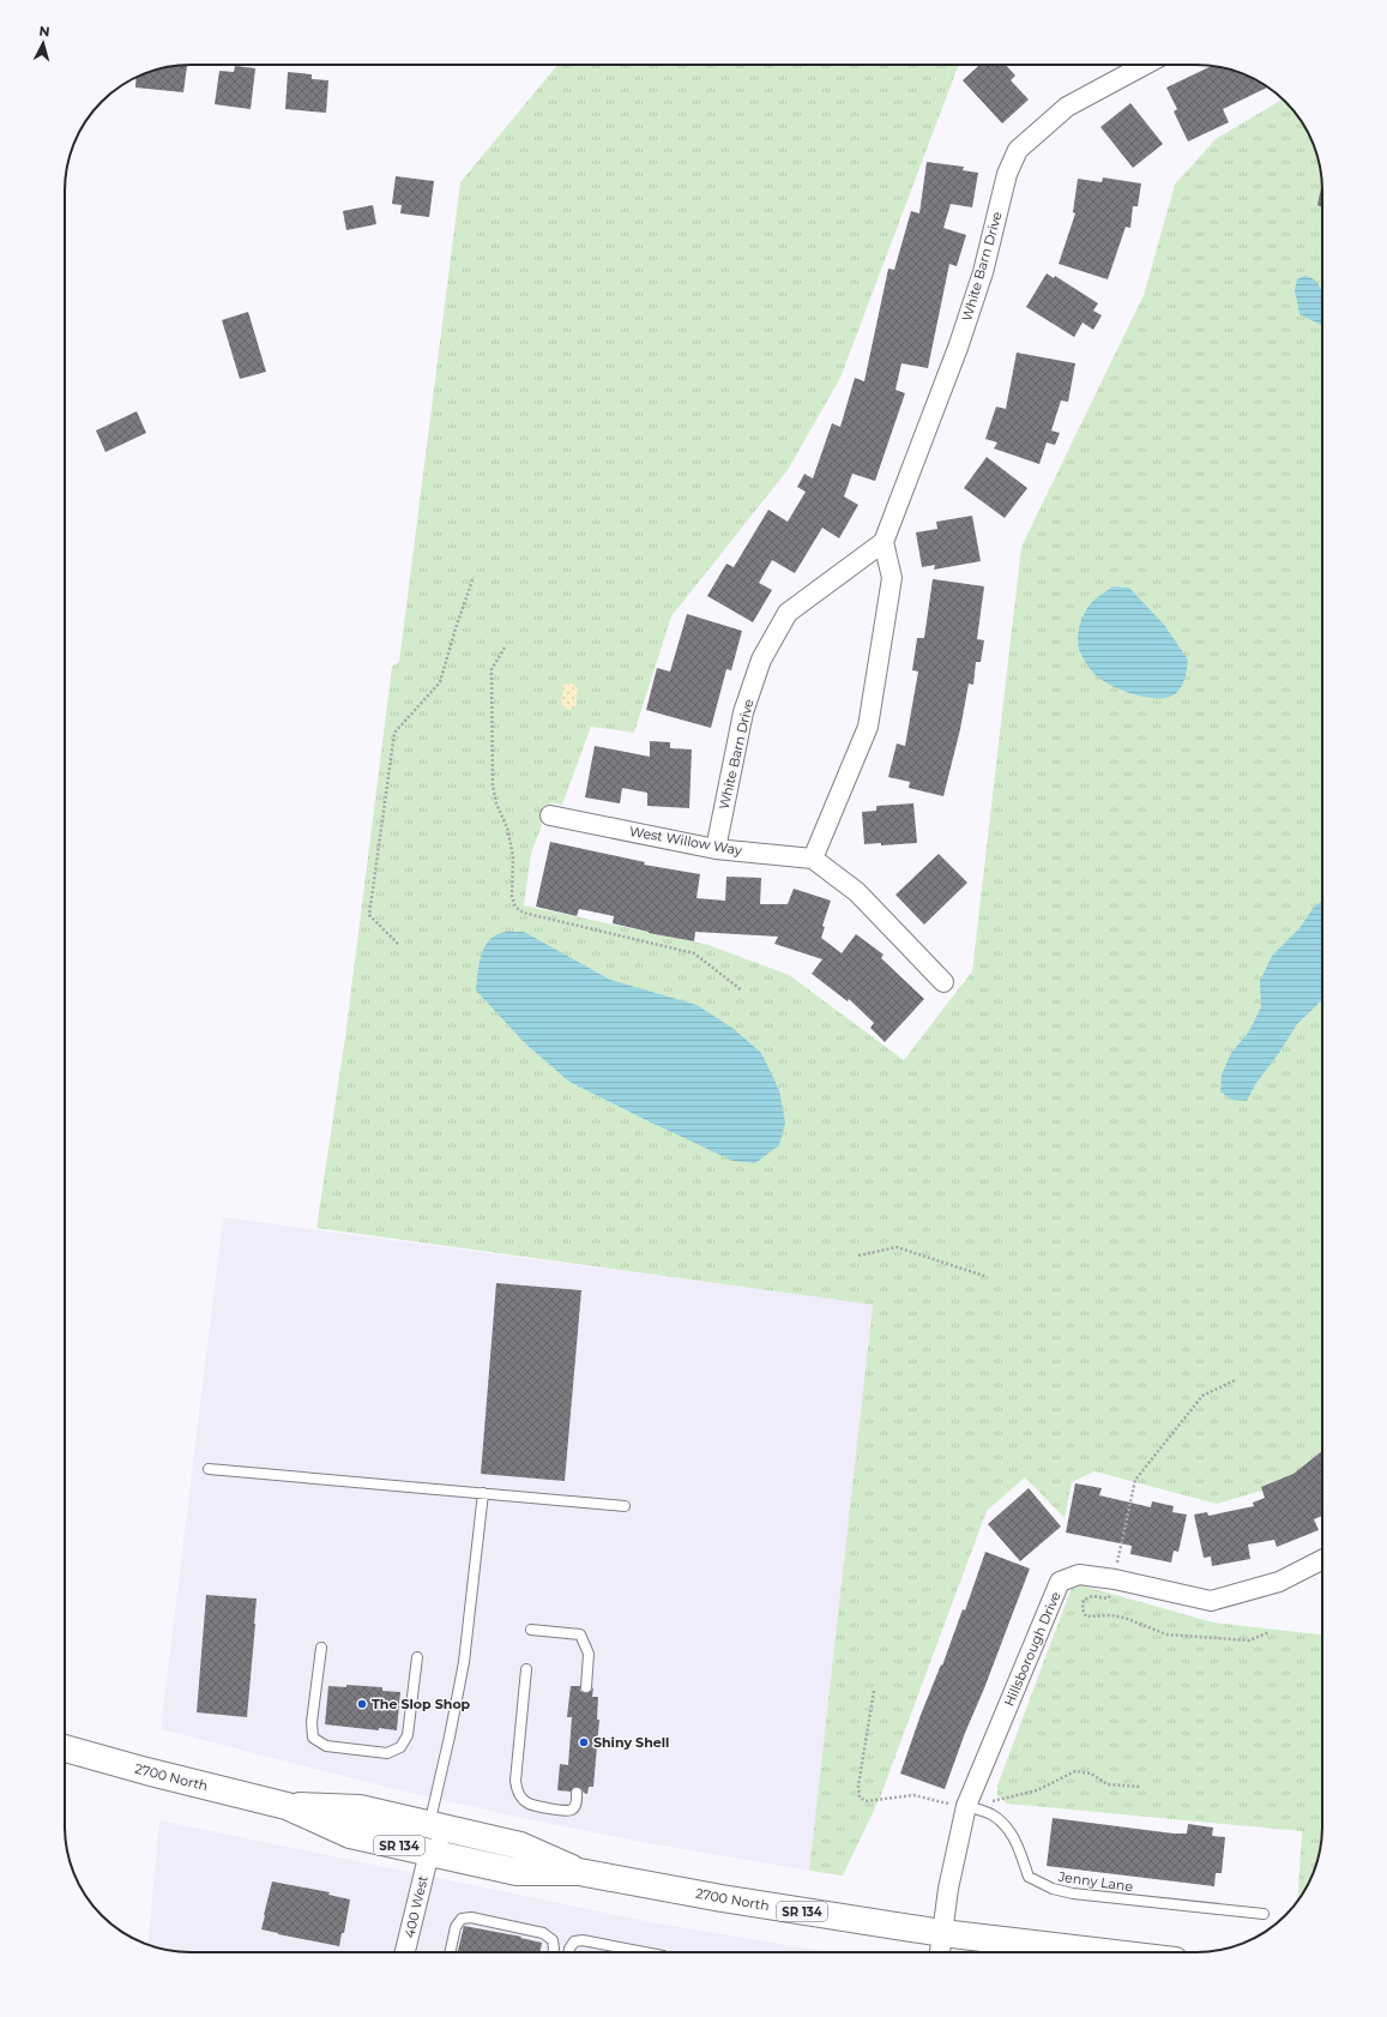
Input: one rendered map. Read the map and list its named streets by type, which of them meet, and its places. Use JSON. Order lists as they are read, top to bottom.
{
  "streets": {
    "main road": ["2700 North", "SR 134"],
    "street": [
      "White Barn Drive",
      "West Willow Way",
      "Hillsborough Drive",
      "400 West"
    ],
    "lane": ["Jenny Lane"]
  },
  "crossings": [
    ["White Barn Drive", "West Willow Way"],
    ["Hillsborough Drive", "2700 North"],
    ["Hillsborough Drive", "SR 134"],
    ["Hillsborough Drive", "Jenny Lane"],
    ["2700 North", "SR 134"],
    ["2700 North", "400 West"]
  ],
  "places": ["The Slop Shop", "Shiny Shell"],
  "north": "top"
}
